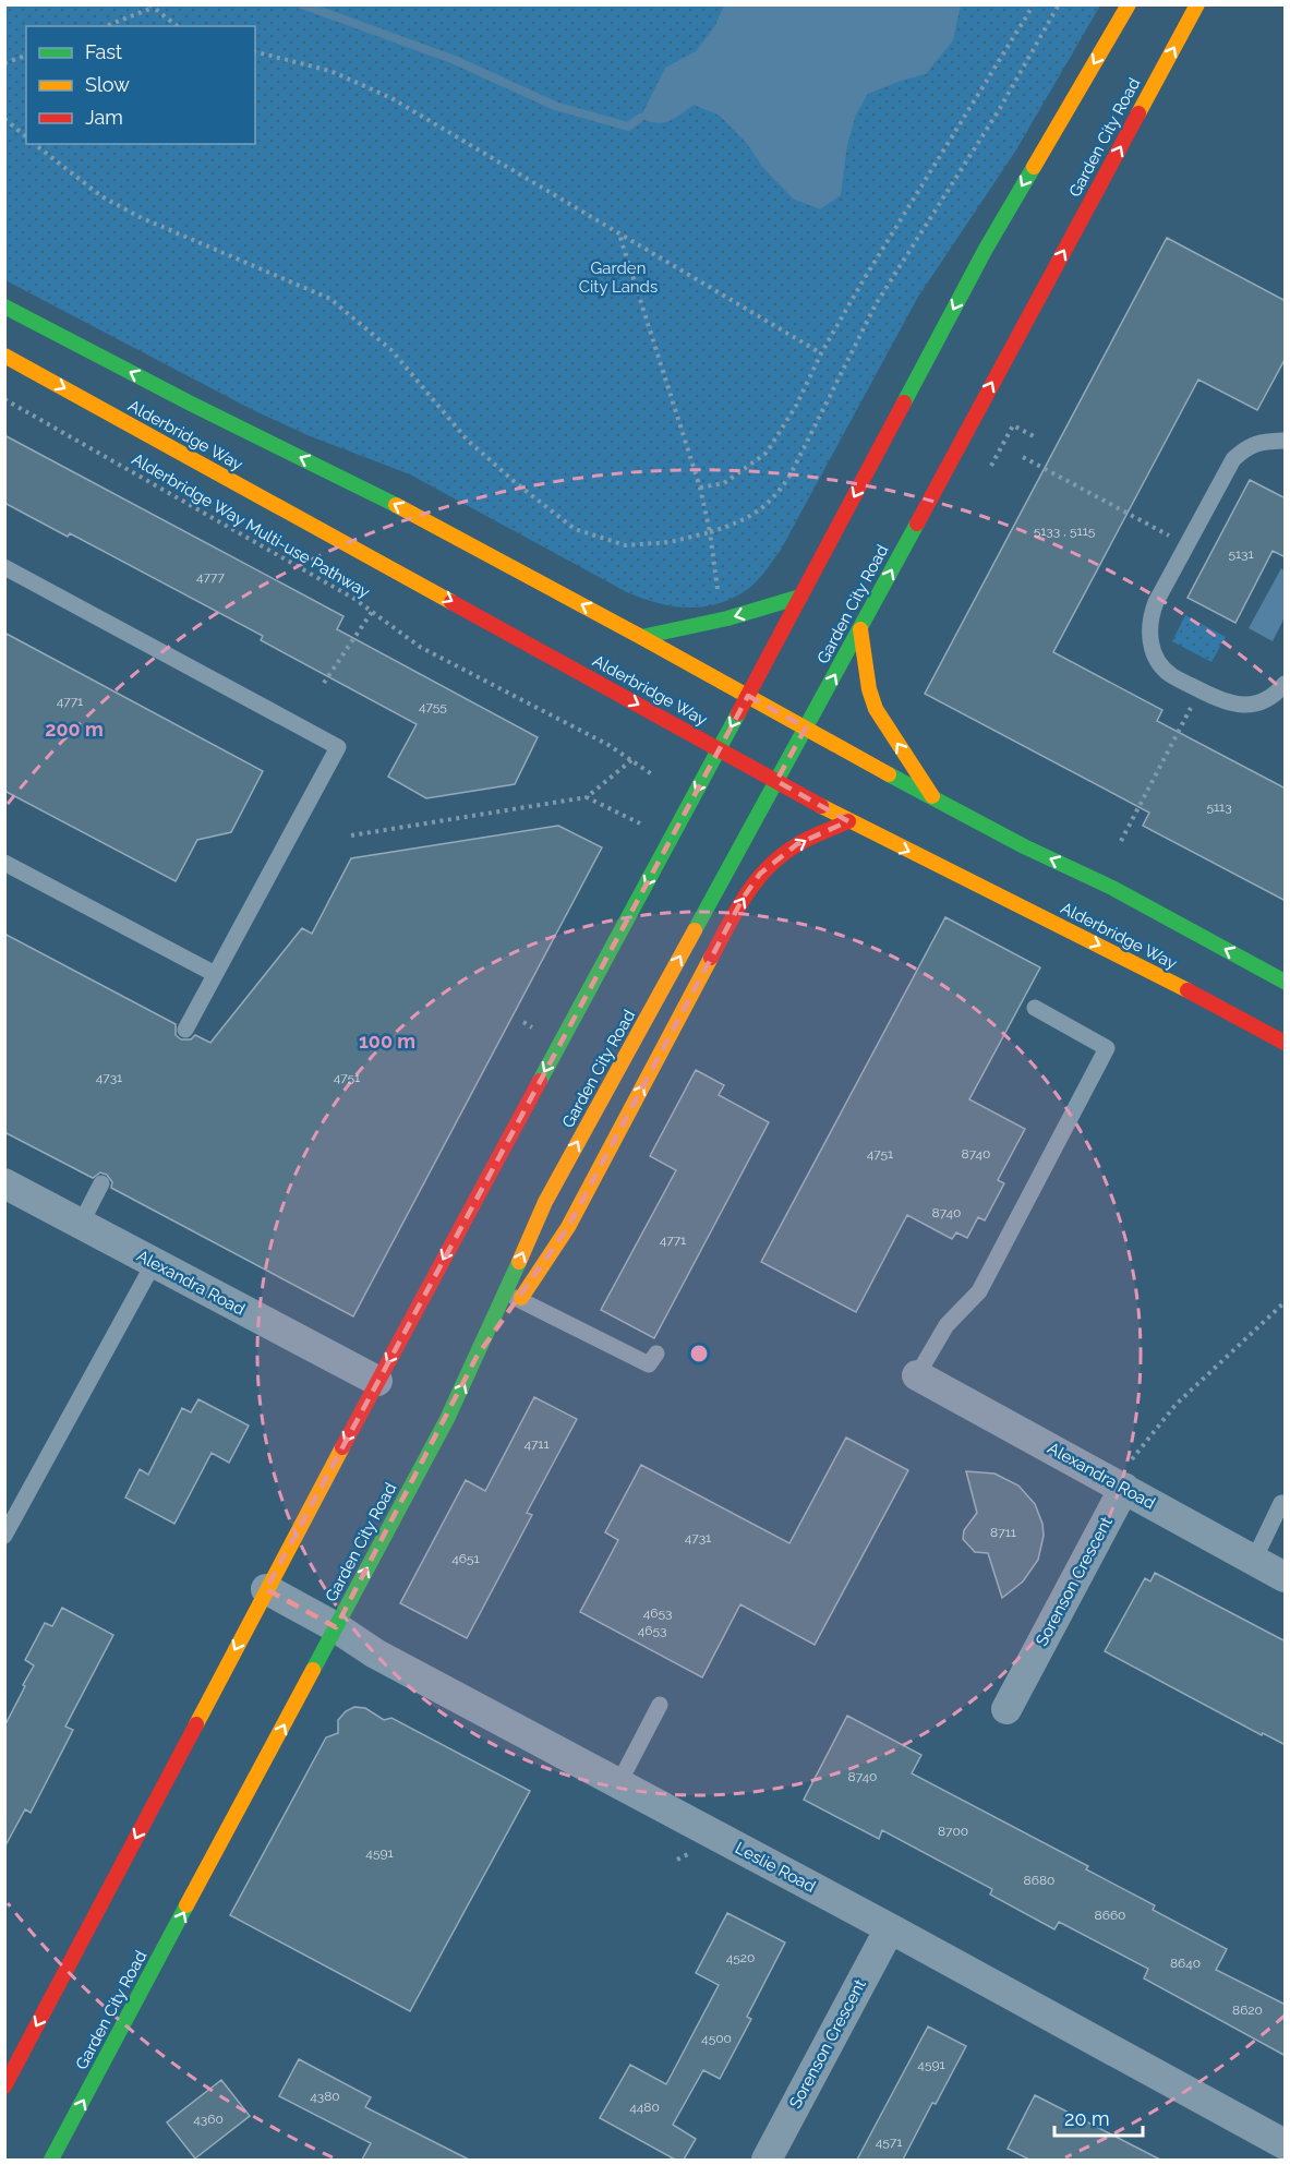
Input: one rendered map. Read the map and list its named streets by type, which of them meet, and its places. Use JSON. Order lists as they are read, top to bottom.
{
  "streets": {
    "main road": ["Garden City Road", "Alderbridge Way"],
    "street": ["Alexandra Road", "Sorenson Crescent", "Leslie Road"],
    "path": ["Alderbridge Way Multi-use Pathway"]
  },
  "crossings": [
    ["Garden City Road", "Alderbridge Way"],
    ["Garden City Road", "Leslie Road"],
    ["Alexandra Road", "Sorenson Crescent"],
    ["Sorenson Crescent", "Leslie Road"]
  ],
  "parks": ["Garden City Lands"],
  "house_numbers": [
    "5133 , 5115",
    "5131",
    "4777",
    "4771",
    "4755",
    "5113",
    "4731",
    "4751",
    "4751",
    "8740",
    "8740",
    "4771",
    "4711",
    "8711",
    "4731",
    "4651",
    "4653",
    "4653",
    "8740",
    "8700",
    "4591",
    "8680",
    "8660",
    "4520",
    "8640",
    "8620",
    "4500",
    "4591",
    "4380",
    "4480",
    "4360",
    "4571"
  ],
  "legend": ["Fast", "Slow", "Jam"],
  "scale_bar": "20 m",
  "rings": ["200 m", "100 m"]
}
